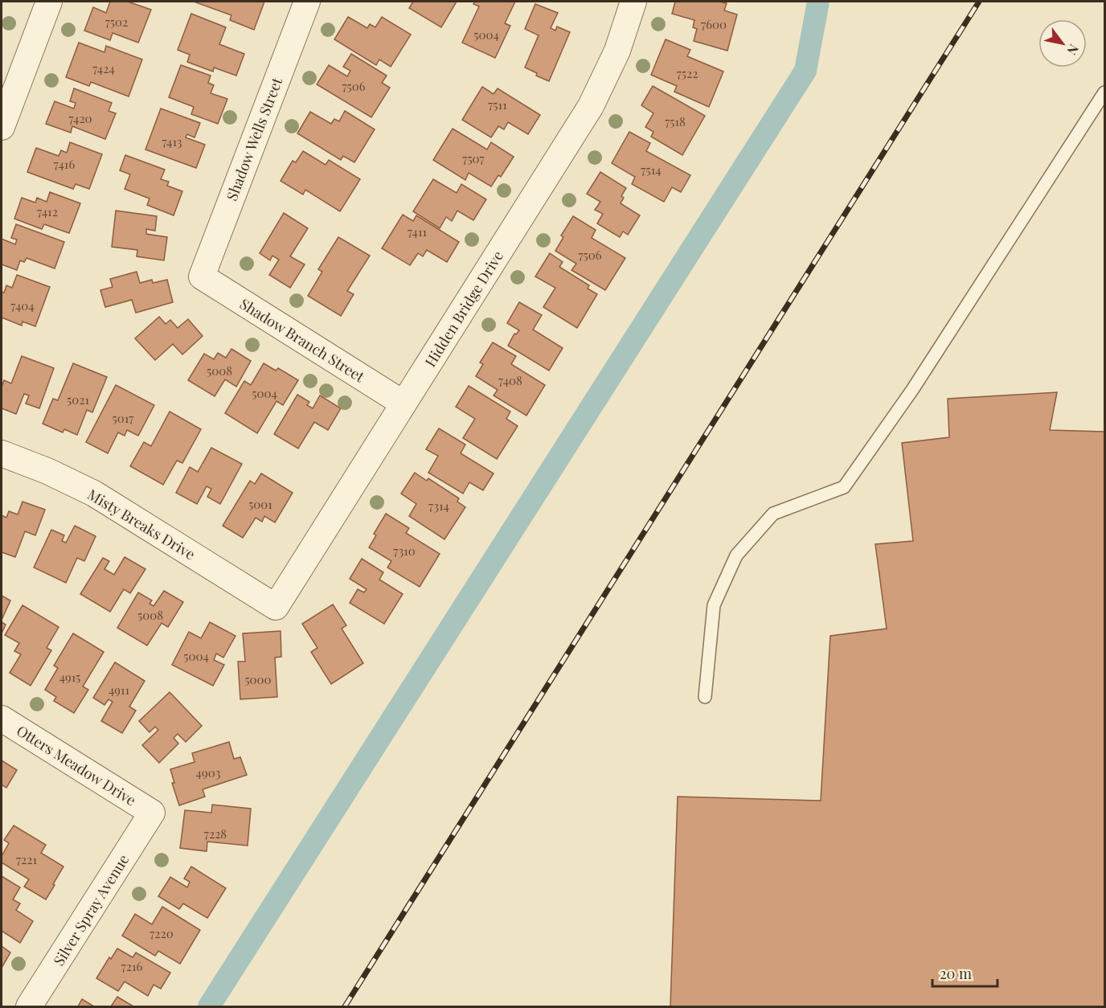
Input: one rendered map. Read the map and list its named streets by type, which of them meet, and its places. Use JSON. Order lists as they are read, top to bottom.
{
  "streets": {
    "street": [
      "Shadow Wells Street",
      "Hidden Bridge Drive",
      "Shadow Branch Street",
      "Misty Breaks Drive",
      "Otters Meadow Drive",
      "Silver Spray Avenue"
    ]
  },
  "crossings": [
    ["Shadow Wells Street", "Shadow Branch Street"],
    ["Hidden Bridge Drive", "Shadow Branch Street"],
    ["Hidden Bridge Drive", "Misty Breaks Drive"],
    ["Otters Meadow Drive", "Silver Spray Avenue"]
  ],
  "house_numbers": [
    "7502",
    "7600",
    "5004",
    "7424",
    "7522",
    "7506",
    "7511",
    "7420",
    "7518",
    "7413",
    "7507",
    "7416",
    "7514",
    "7412",
    "7411",
    "7506",
    "7404",
    "5008",
    "7408",
    "5004",
    "5021",
    "5017",
    "5001",
    "7314",
    "7310",
    "5008",
    "5004",
    "4915",
    "5000",
    "4911",
    "4903",
    "7228",
    "7221",
    "7220",
    "7216"
  ],
  "scale_bar": "20 m",
  "north": "bottom right"
}
